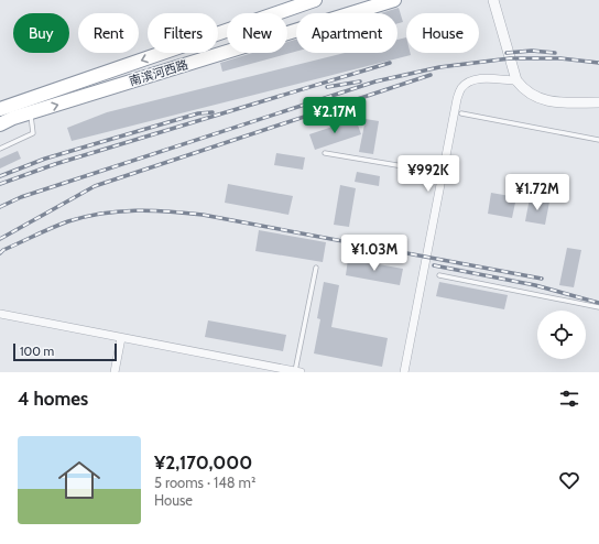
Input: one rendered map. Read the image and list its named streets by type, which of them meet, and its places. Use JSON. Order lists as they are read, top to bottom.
{
  "streets": {
    "highway": ["南滨河西路"]
  },
  "scale_bar": "100 m",
  "page": {
    "chip": [
      "Buy",
      "Rent",
      "Filters",
      "New",
      "Apartment",
      "House"
    ],
    "price": [
      "¥2.17M",
      "¥992K",
      "¥1.72M",
      "¥1.03M"
    ],
    "scale": "100 m",
    "heading": "4 homes",
    "list": [
      {
        "name": "¥2,170,000",
        "note": "5 rooms · 148 m² · House"
      }
    ]
  }
}
